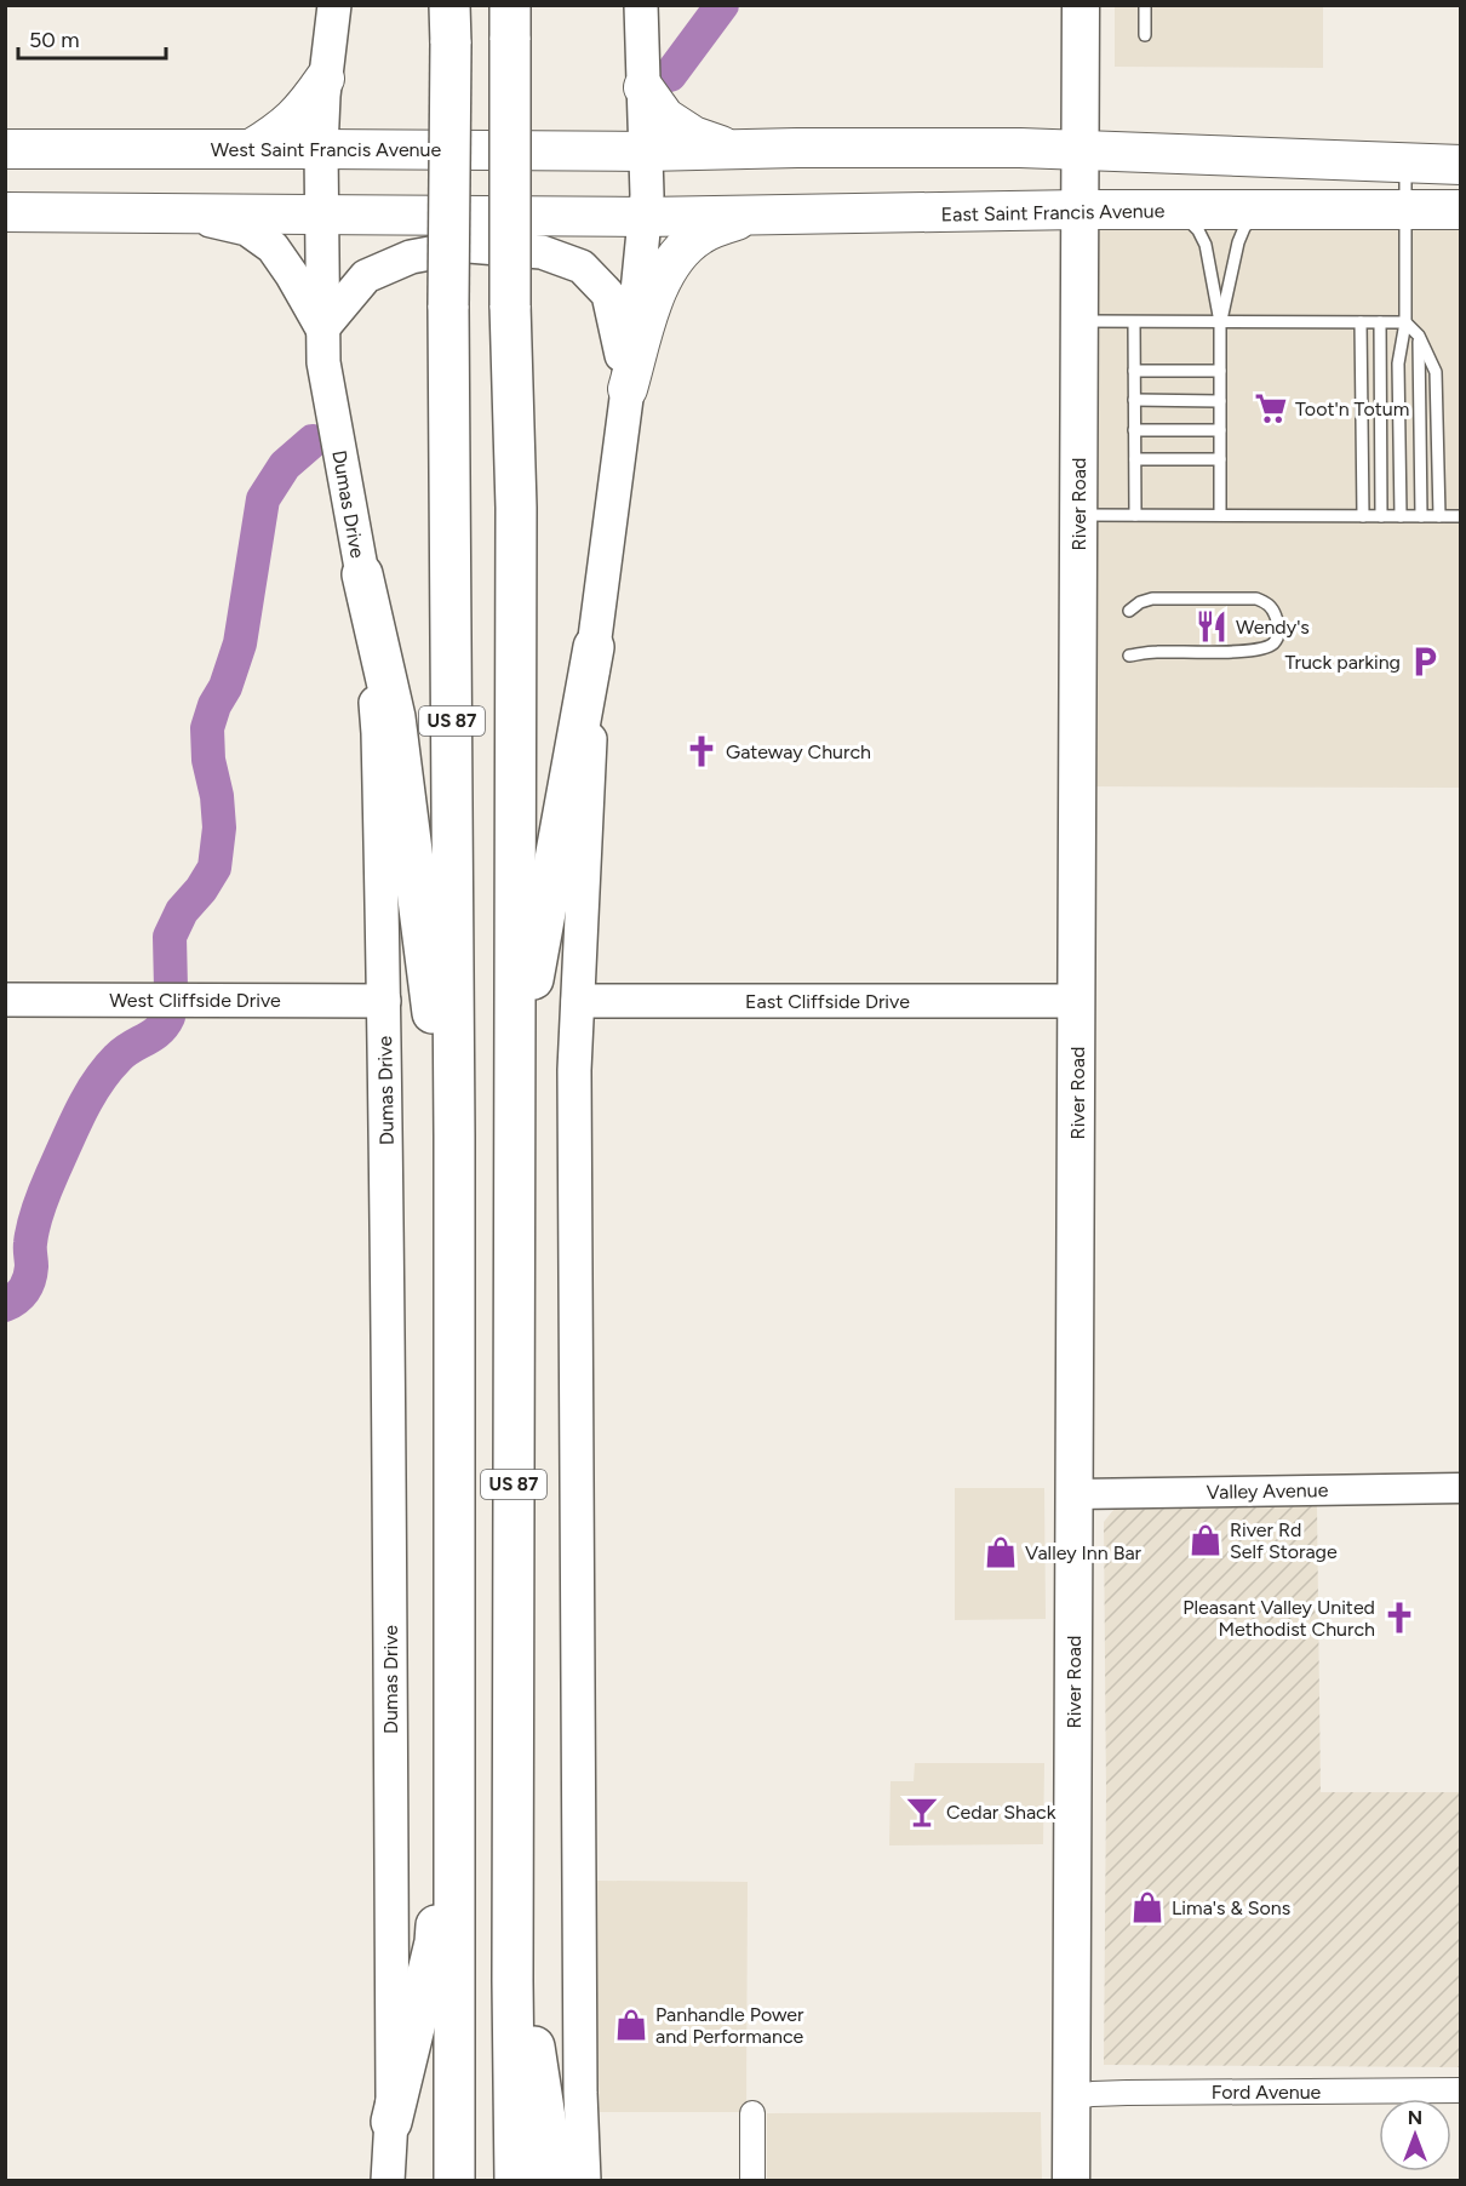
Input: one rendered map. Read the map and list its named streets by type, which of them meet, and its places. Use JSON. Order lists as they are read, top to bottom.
{
  "streets": {
    "highway": ["West Saint Francis Avenue", "East Saint Francis Avenue", "US 87"],
    "main road": [
      "Dumas Drive",
      "River Road",
      "West Cliffside Drive",
      "East Cliffside Drive"
    ],
    "street": ["Valley Avenue", "Ford Avenue"]
  },
  "crossings": [
    ["West Saint Francis Avenue", "Dumas Drive"],
    ["East Saint Francis Avenue", "River Road"],
    ["Dumas Drive", "West Cliffside Drive"],
    ["River Road", "East Cliffside Drive"],
    ["River Road", "Valley Avenue"],
    ["River Road", "Ford Avenue"]
  ],
  "places": {
    "supermarket": ["Toot'n Totum"],
    "restaurant": ["Wendy's"],
    "parking": ["Truck parking"],
    "church": ["Gateway Church", "Pleasant Valley United Methodist Church"],
    "shop": [
      "River Rd Self Storage",
      "Valley Inn Bar",
      "Lima's & Sons",
      "Panhandle Power and Performance"
    ],
    "bar": ["Cedar Shack"]
  },
  "scale_bar": "50 m",
  "north": "top"
}
